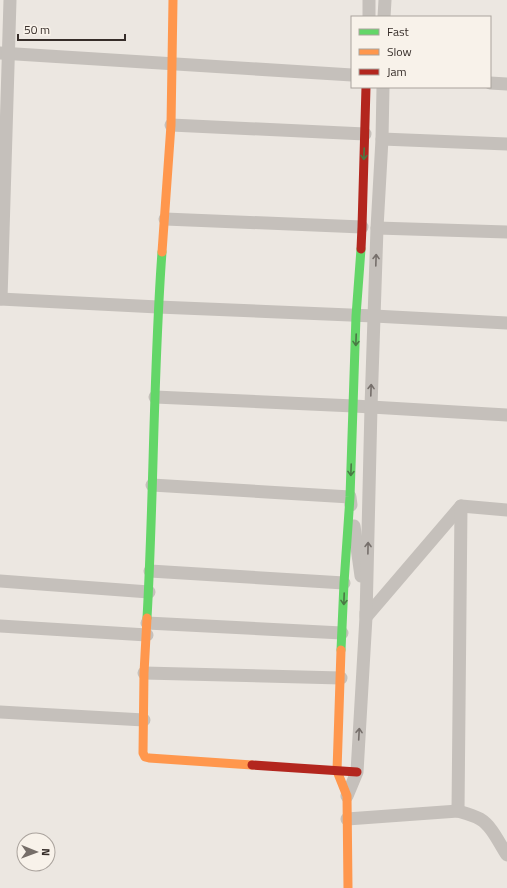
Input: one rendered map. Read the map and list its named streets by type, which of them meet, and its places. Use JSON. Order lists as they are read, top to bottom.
{
  "legend": ["Fast", "Slow", "Jam"],
  "scale_bar": "50 m",
  "north": "right"
}
